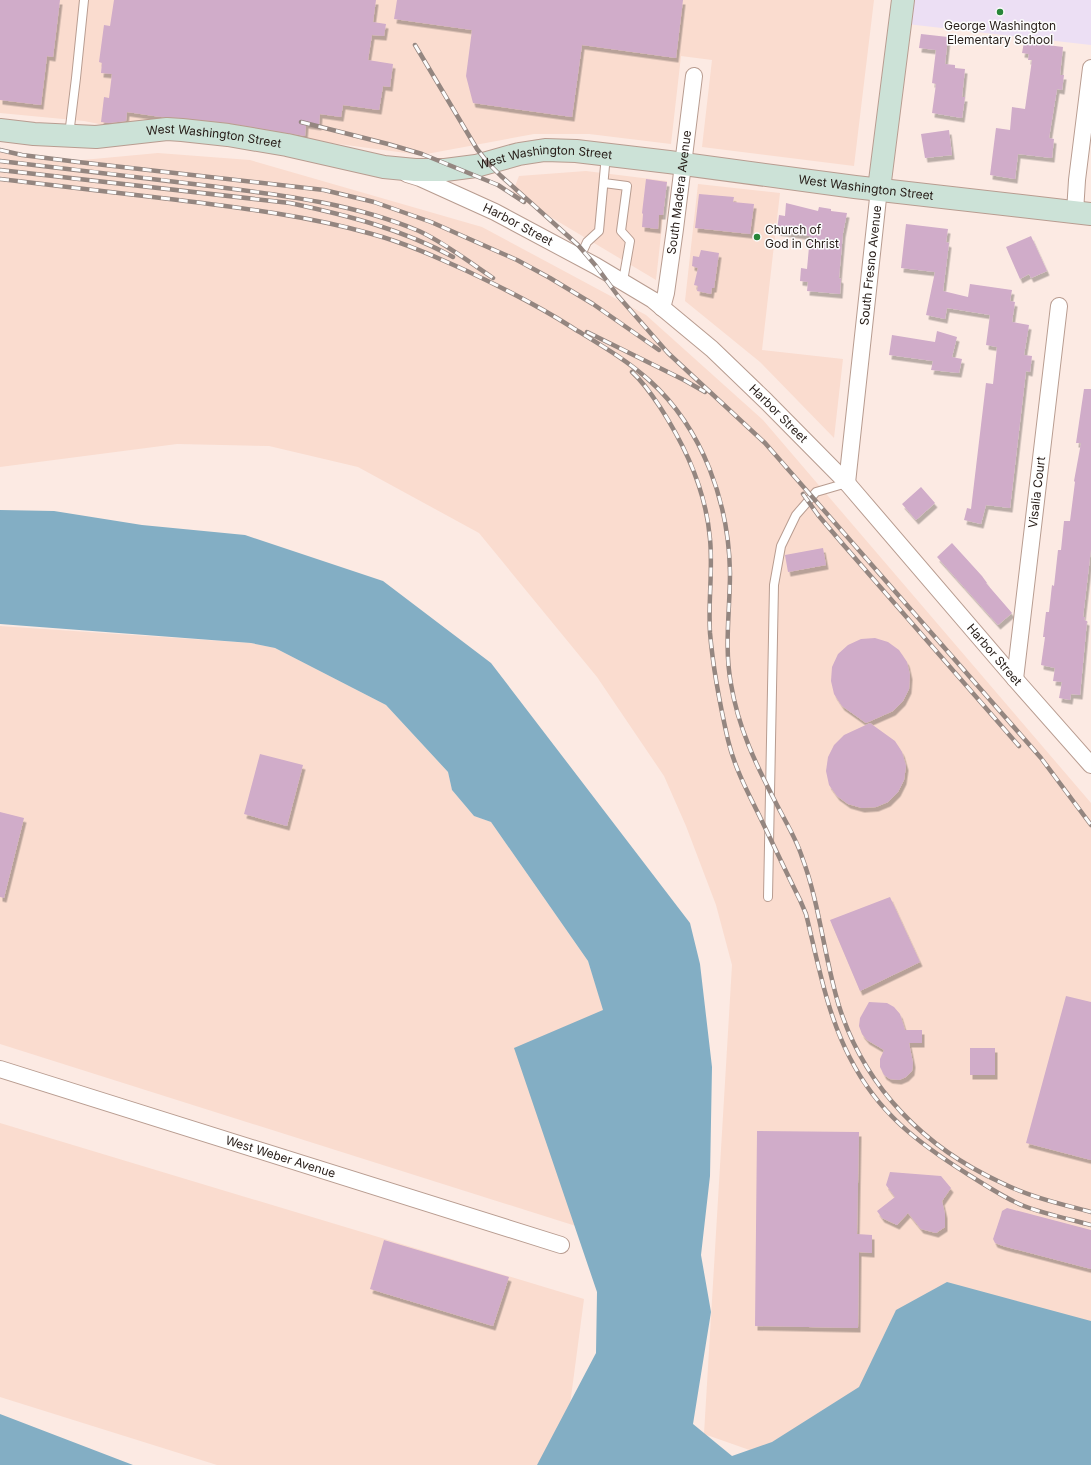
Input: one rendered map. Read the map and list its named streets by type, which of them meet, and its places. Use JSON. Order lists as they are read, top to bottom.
{
  "streets": {
    "street": [
      "West Washington Street",
      "South Madera Avenue",
      "Harbor Street",
      "South Fresno Avenue",
      "Visalia Court",
      "West Weber Avenue"
    ]
  },
  "crossings": [
    ["West Washington Street", "South Madera Avenue"],
    ["West Washington Street", "Harbor Street"],
    ["West Washington Street", "South Fresno Avenue"],
    ["South Madera Avenue", "Harbor Street"],
    ["Harbor Street", "South Fresno Avenue"],
    ["Harbor Street", "Visalia Court"]
  ],
  "places": ["George Washington Elementary School", "Church of God in Christ"]
}
